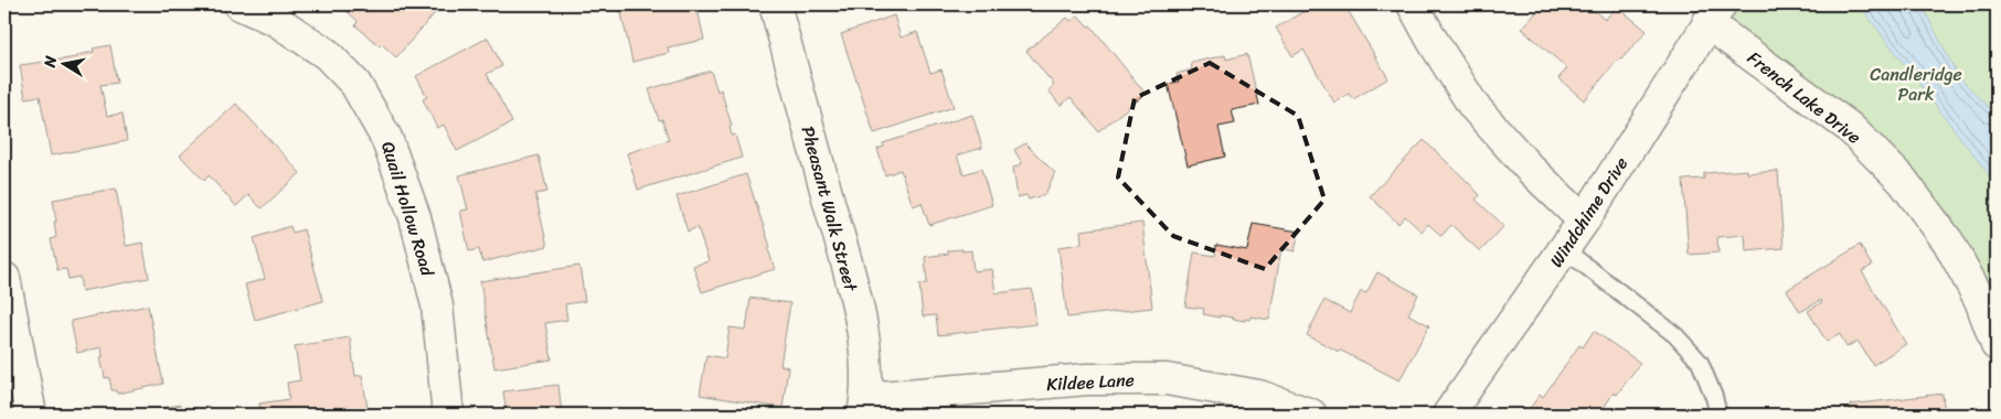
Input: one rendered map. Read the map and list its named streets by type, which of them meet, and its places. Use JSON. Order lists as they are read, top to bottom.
{
  "streets": {
    "street": [
      "French Lake Drive",
      "Quail Hollow Road",
      "Pheasant Walk Street",
      "Windchime Drive",
      "Kildee Lane"
    ]
  },
  "crossings": [
    ["French Lake Drive", "Windchime Drive"],
    ["Pheasant Walk Street", "Kildee Lane"]
  ],
  "parks": ["Candleridge Park"],
  "north": "left"
}
